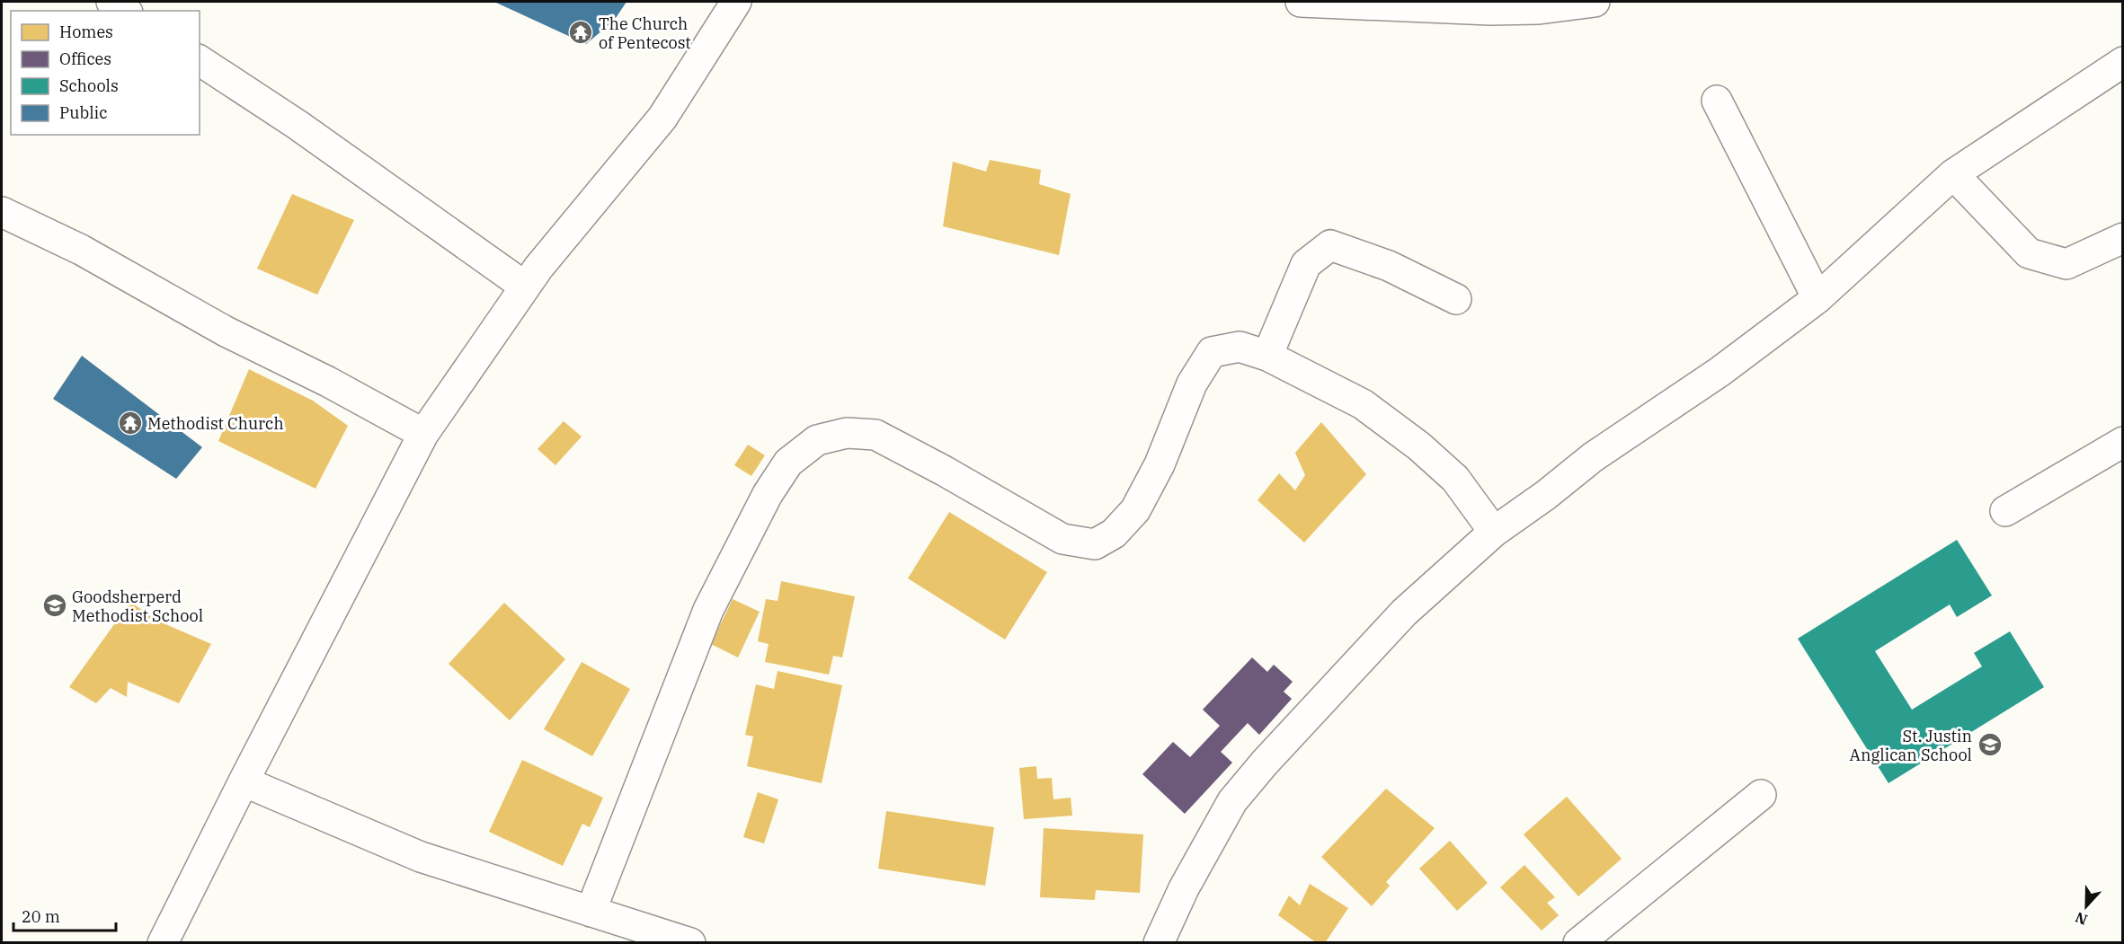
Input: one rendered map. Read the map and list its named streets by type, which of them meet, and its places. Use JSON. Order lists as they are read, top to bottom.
{
  "places": {
    "temple": ["The Church of Pentecost", "Methodist Church"],
    "school or university": ["Goodsherperd Methodist School", "St. Justin Anglican School"]
  },
  "legend": [
    "Homes",
    "Offices",
    "Schools",
    "Public"
  ],
  "scale_bar": "20 m",
  "north": "bottom"
}
